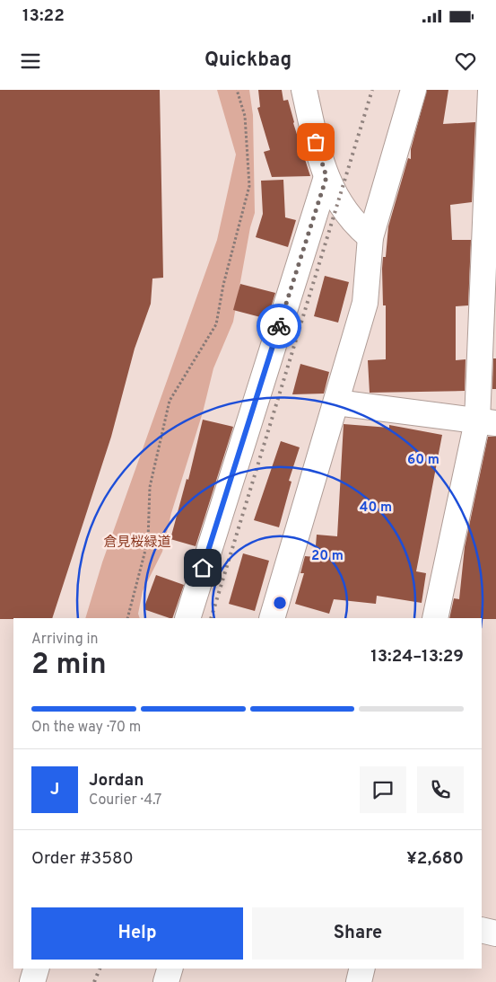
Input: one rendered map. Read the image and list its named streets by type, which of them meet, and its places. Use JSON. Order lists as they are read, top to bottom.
{
  "parks": ["倉見桜緑道"],
  "page": {
    "status": "13:22",
    "header": "Quickbag",
    "heading": ["2 min", "Arriving in", "13:24–13:29"],
    "panel": [
      "Jordan",
      "Courier · 4.7",
      "Order #3580",
      "¥2,680"
    ],
    "bar": "On the way · 70 m",
    "round": "J",
    "buttons": ["Help", "Share"]
  },
  "rings": ["60 m", "40 m", "20 m"]
}
